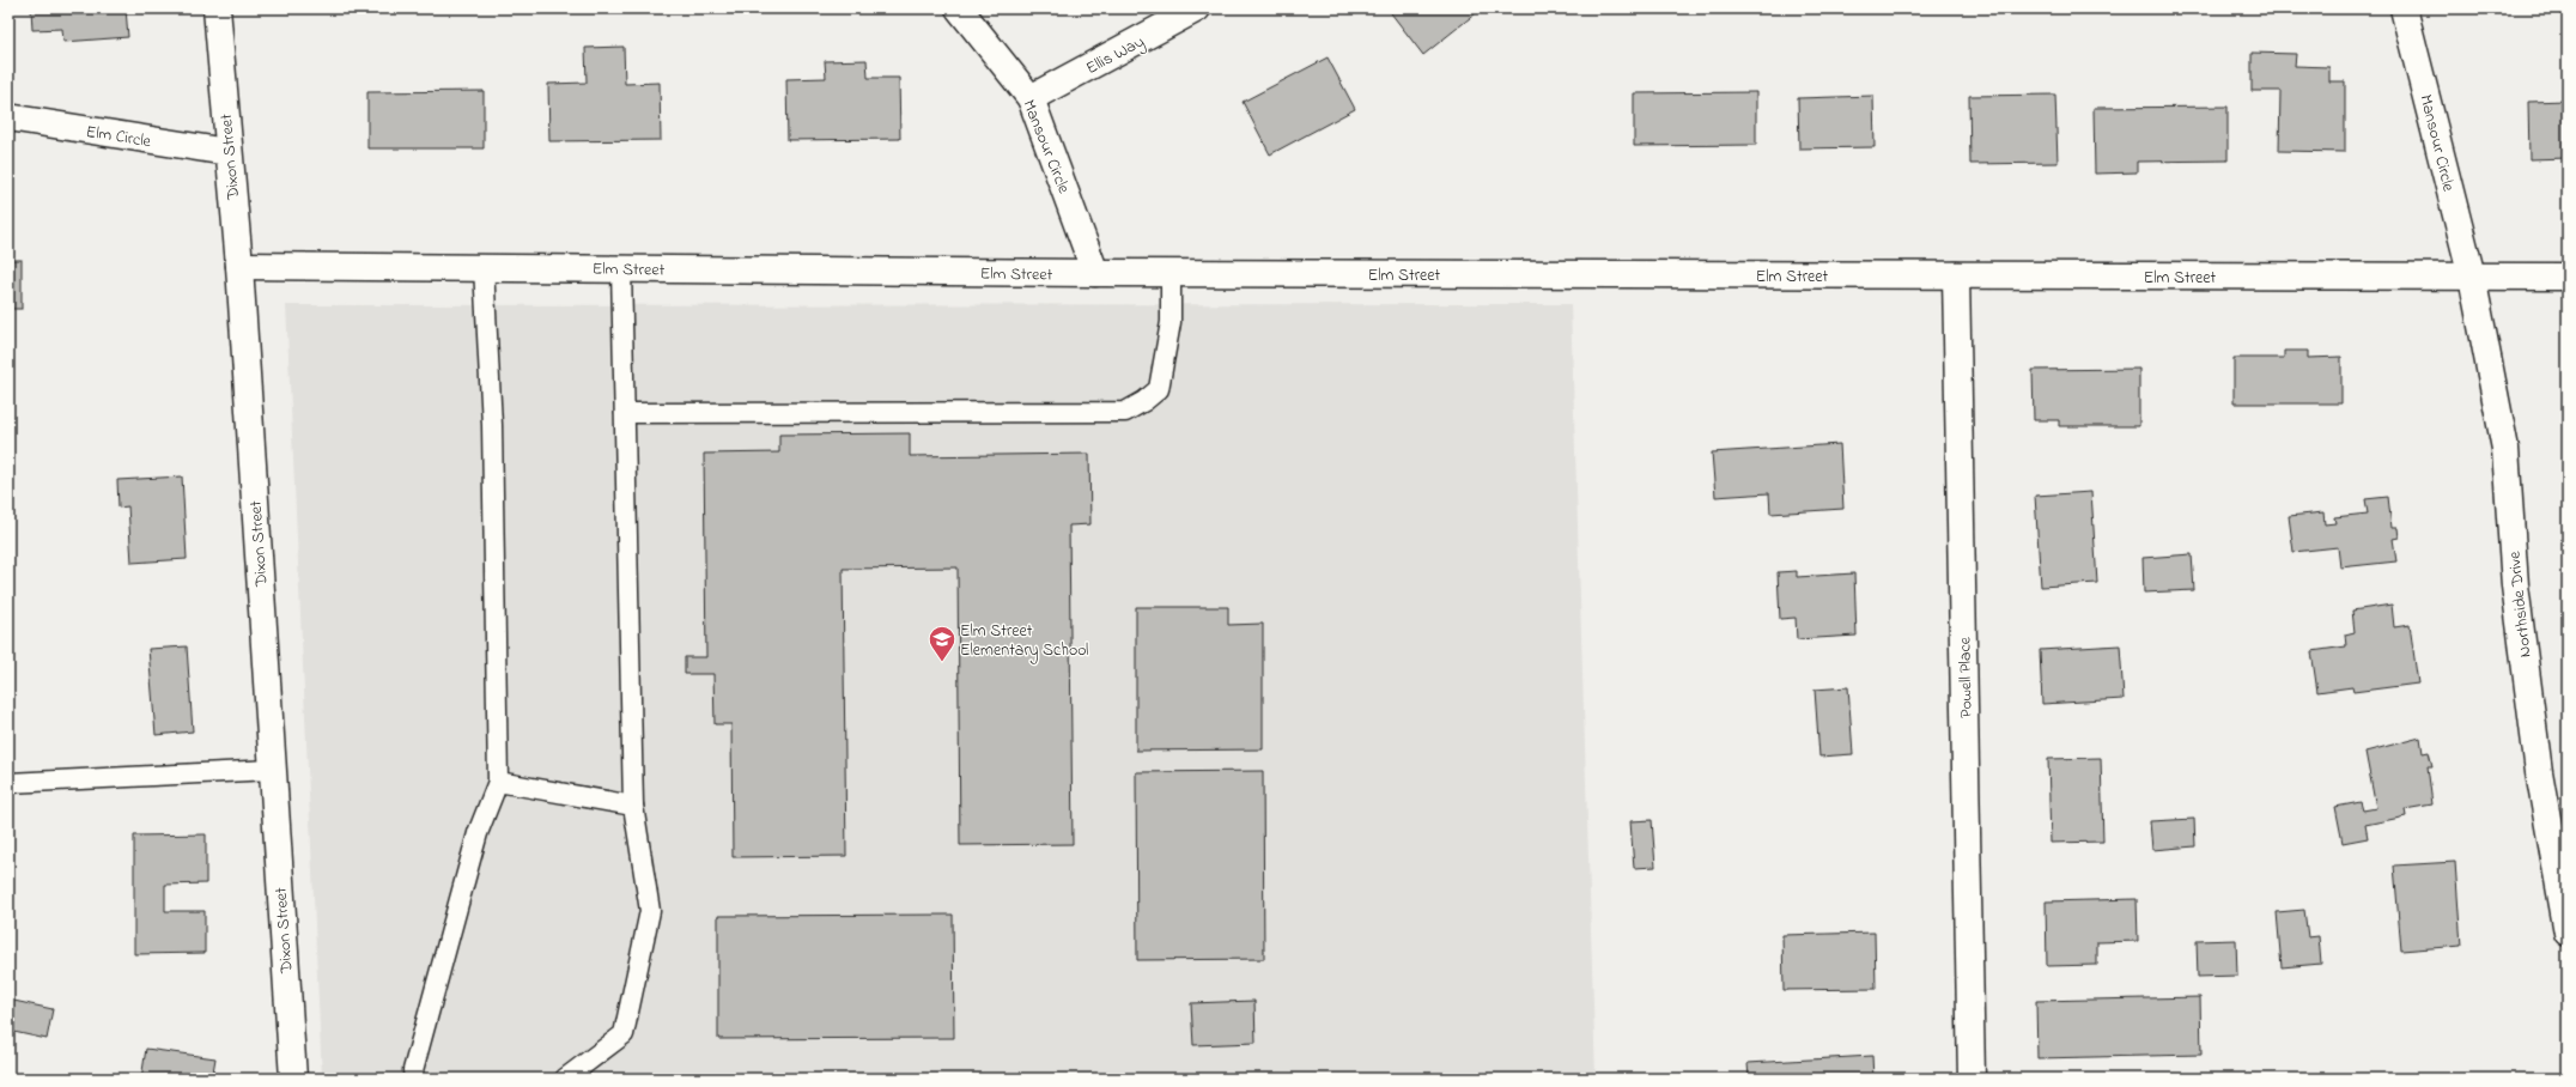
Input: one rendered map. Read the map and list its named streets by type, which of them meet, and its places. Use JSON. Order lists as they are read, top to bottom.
{
  "streets": {
    "street": [
      "Ellis Way",
      "Elm Circle",
      "Mansour Circle",
      "Dixon Street",
      "Elm Street",
      "Northside Drive",
      "Powell Place"
    ]
  },
  "crossings": [
    ["Ellis Way", "Mansour Circle"],
    ["Elm Circle", "Dixon Street"],
    ["Mansour Circle", "Elm Street"],
    ["Mansour Circle", "Northside Drive"],
    ["Dixon Street", "Elm Street"],
    ["Elm Street", "Northside Drive"],
    ["Elm Street", "Powell Place"]
  ],
  "places": {
    "school or university": ["Elm Street Elementary School"]
  }
}
